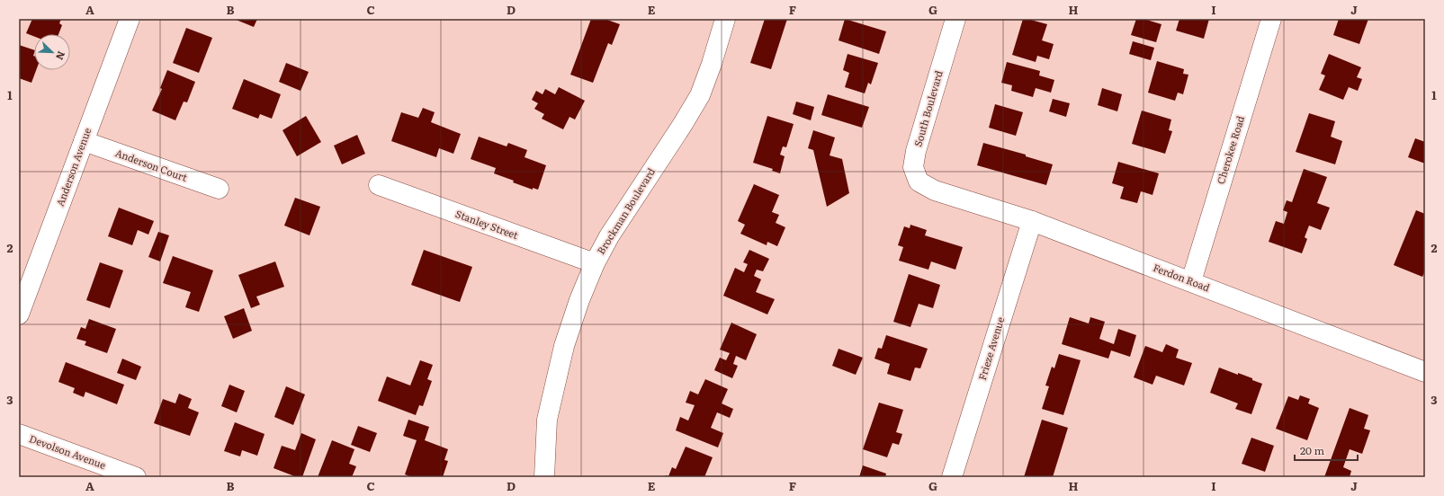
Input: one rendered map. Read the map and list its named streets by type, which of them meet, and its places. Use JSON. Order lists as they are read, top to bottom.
{
  "streets": {
    "street": [
      "South Boulevard",
      "Cherokee Road",
      "Anderson Court",
      "Anderson Avenue",
      "Brockman Boulevard",
      "Stanley Street",
      "Ferdon Road",
      "Frieze Avenue",
      "Devolson Avenue"
    ]
  },
  "crossings": [
    ["South Boulevard", "Ferdon Road"],
    ["Cherokee Road", "Ferdon Road"],
    ["Anderson Court", "Anderson Avenue"],
    ["Brockman Boulevard", "Stanley Street"],
    ["Ferdon Road", "Frieze Avenue"]
  ],
  "scale_bar": "20 m",
  "north": "bottom right",
  "grid": {
    "columns": [
      "A",
      "B",
      "C",
      "D",
      "E",
      "F",
      "G",
      "H",
      "I",
      "J"
    ],
    "rows": ["1", "2", "3"]
  }
}
